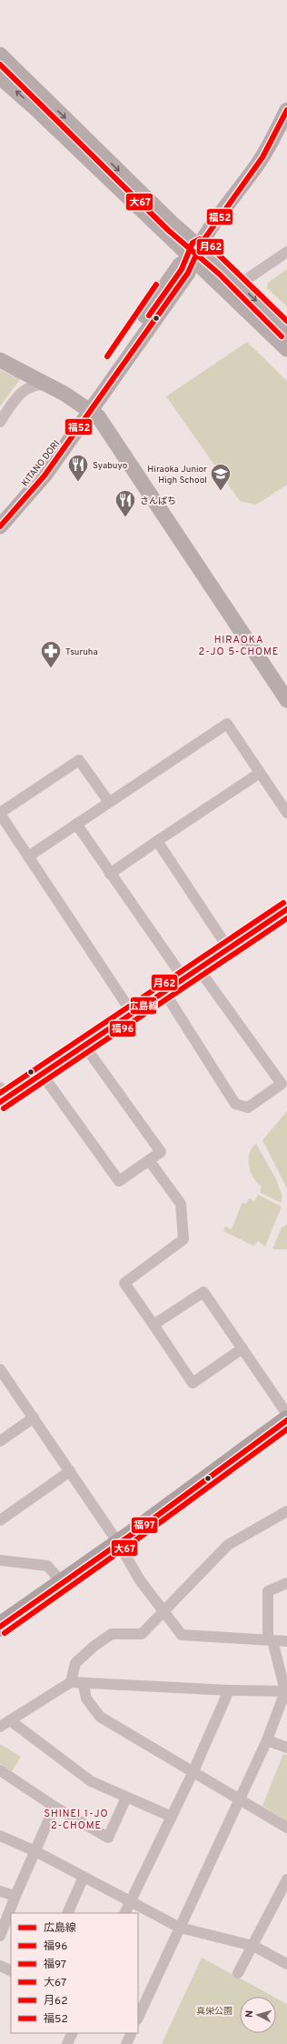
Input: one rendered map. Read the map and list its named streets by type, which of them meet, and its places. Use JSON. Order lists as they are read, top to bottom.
{
  "streets": {
    "street": ["KITANO DORI"]
  },
  "districts": ["HIRAOKA 2-JO 5-CHOME", "SHINEI 1-JO 2-CHOME"],
  "parks": ["真栄公園"],
  "places": {
    "restaurant": ["Syabuyo", "さんぱち"],
    "school or university": ["Hiraoka Junior High School"],
    "pharmacy": ["Tsuruha"]
  },
  "lines": [
    "transit line 大67",
    "transit line 福52",
    "transit line 月62",
    "transit line 広島線",
    "transit line 福96",
    "transit line 福97"
  ],
  "legend": [
    "広島線",
    "福96",
    "福97",
    "大67",
    "月62",
    "福52"
  ],
  "north": "left"
}
